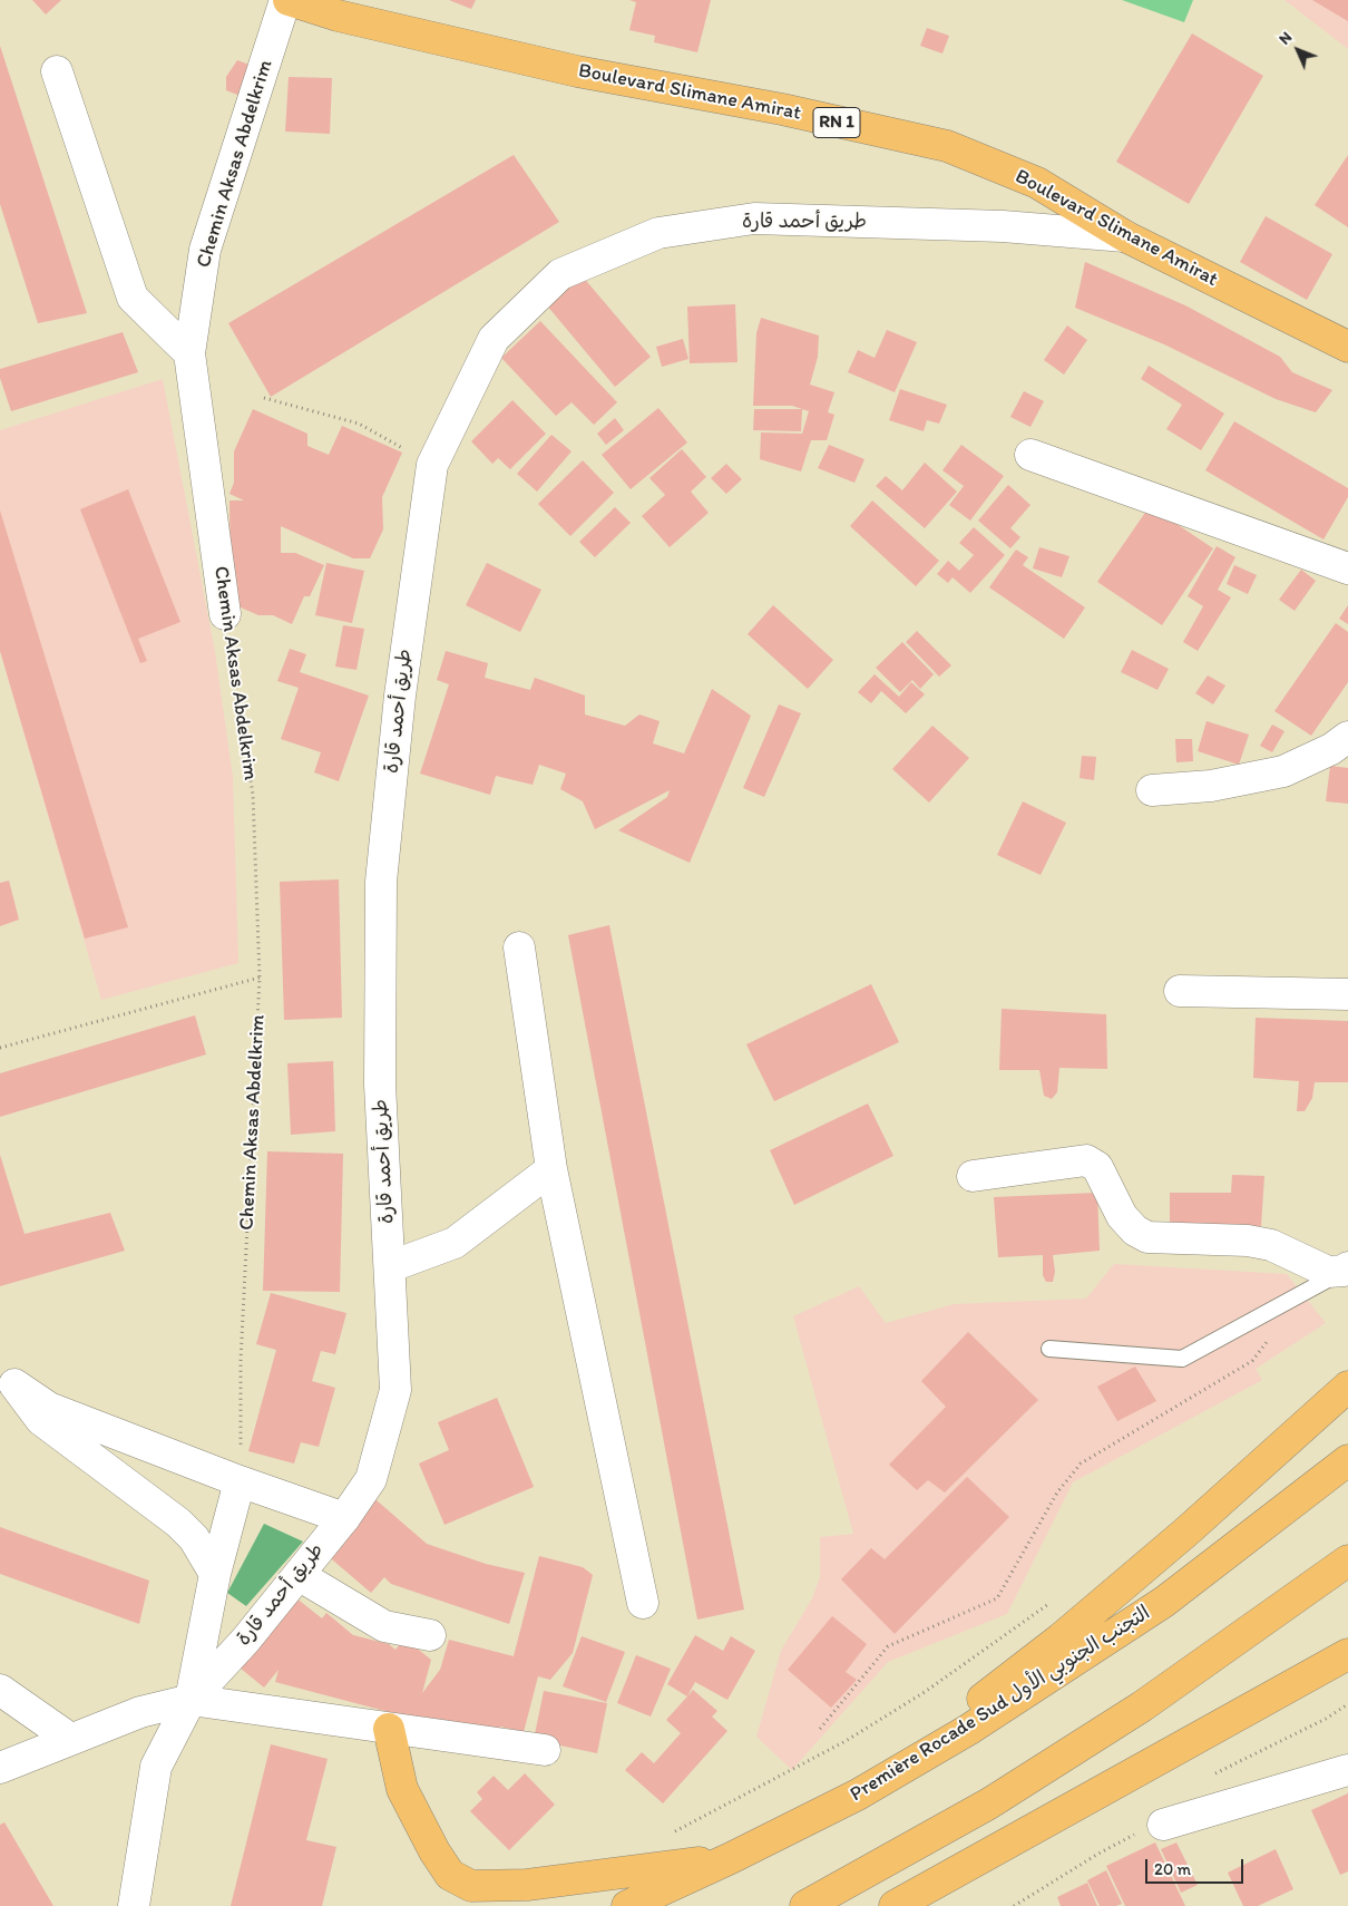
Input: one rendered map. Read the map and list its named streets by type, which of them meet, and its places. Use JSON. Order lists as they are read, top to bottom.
{
  "streets": {
    "main road": ["Boulevard Slimane Amirat", "RN 1", "Première Rocade Sud التجنب الجنوبي الأول"],
    "street": ["Chemin Aksas Abdelkrim", "طريق أحمد قارة"]
  },
  "crossings": [
    ["Boulevard Slimane Amirat", "Chemin Aksas Abdelkrim"],
    ["Boulevard Slimane Amirat", "طريق أحمد قارة"]
  ],
  "scale_bar": "20 m",
  "north": "top left"
}
